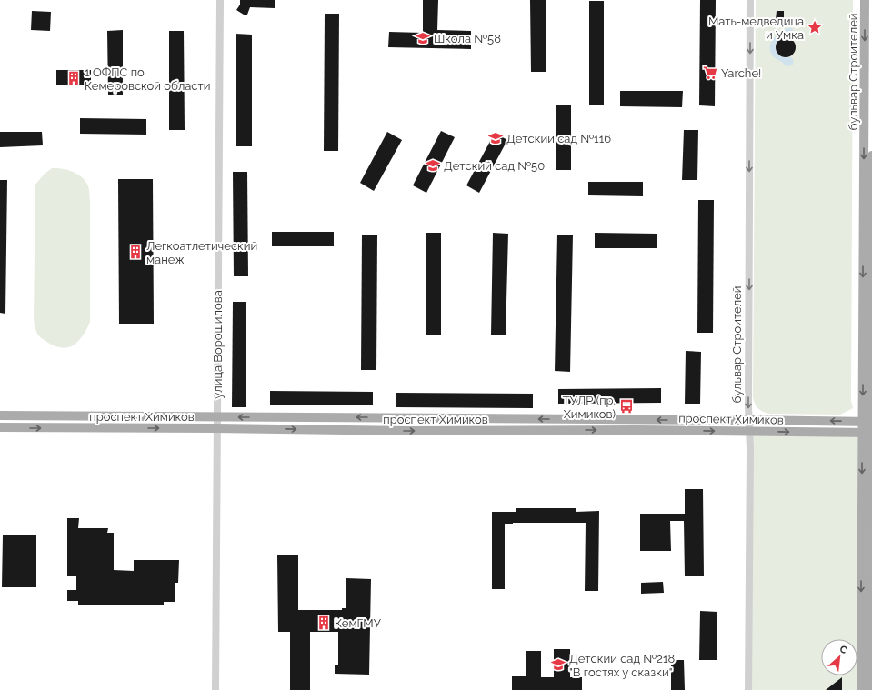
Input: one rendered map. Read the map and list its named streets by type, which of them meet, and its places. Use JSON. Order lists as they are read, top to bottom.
{
  "streets": {
    "main road": ["бульвар Строителей", "проспект Химиков"],
    "street": ["улица Ворошилова"]
  },
  "crossings": [
    ["бульвар Строителей", "проспект Химиков"],
    ["улица Ворошилова", "проспект Химиков"]
  ],
  "one_way": ["бульвар Строителей"],
  "places": {
    "place": ["Мать-медведица и Умка"],
    "school or university": [
      "Школа №58",
      "Детский сад №116",
      "Детский сад №50",
      "Детский сад №218 \"В гостях у сказки\""
    ],
    "supermarket": ["Yarche!"],
    "building": ["1 ОФПС по Кемеровской области", "Легкоатлетический манеж", "КемГМУ"],
    "bus stop": ["ТУЛР (пр. Химиков)"]
  },
  "north": "top right"
}
